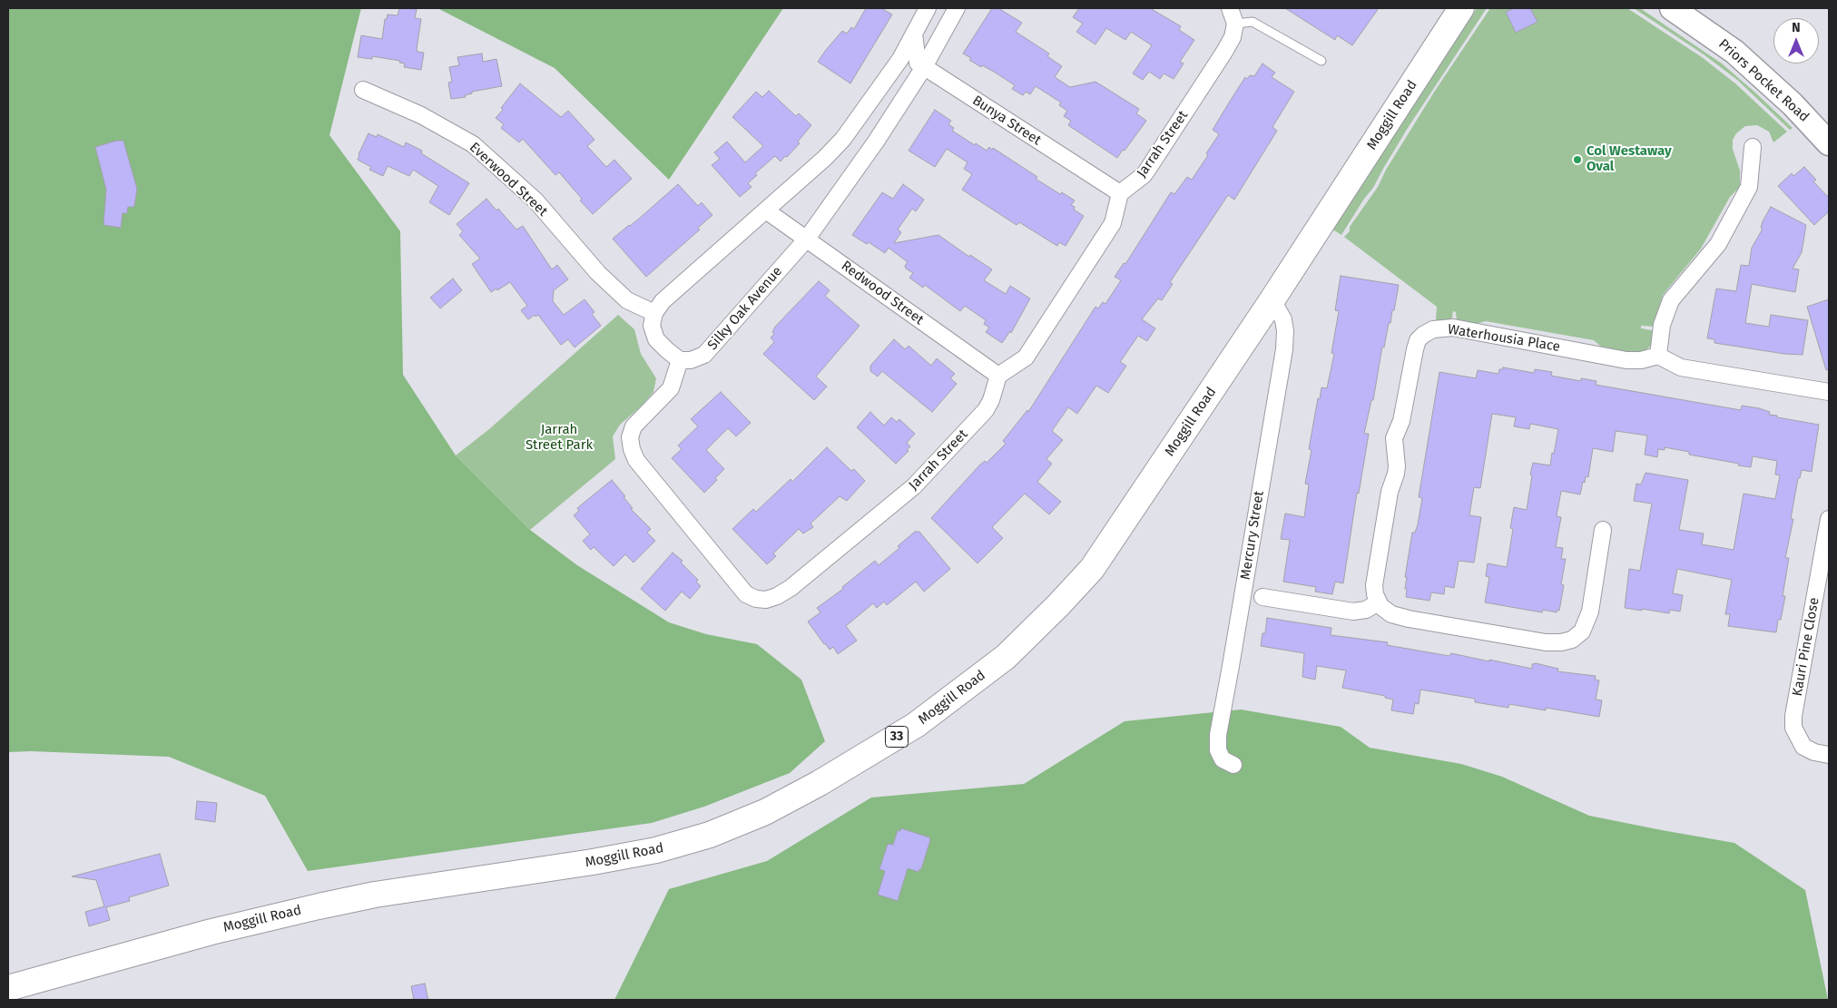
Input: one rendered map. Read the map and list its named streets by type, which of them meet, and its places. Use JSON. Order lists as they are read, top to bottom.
{
  "streets": {
    "main road": ["Moggill Road", "33"],
    "street": [
      "Priors Pocket Road",
      "Bunya Street",
      "Jarrah Street",
      "Everwood Street",
      "Redwood Street",
      "Silky Oak Avenue",
      "Waterhousia Place",
      "Mercury Street",
      "Kauri Pine Close"
    ]
  },
  "crossings": [
    ["Moggill Road", "Mercury Street"],
    ["Bunya Street", "Jarrah Street"],
    ["Bunya Street", "Silky Oak Avenue"],
    ["Jarrah Street", "Redwood Street"],
    ["Jarrah Street", "Silky Oak Avenue"],
    ["Redwood Street", "Silky Oak Avenue"]
  ],
  "parks": ["Jarrah Street Park"],
  "places": ["Col Westaway Oval"],
  "north": "top"
}
